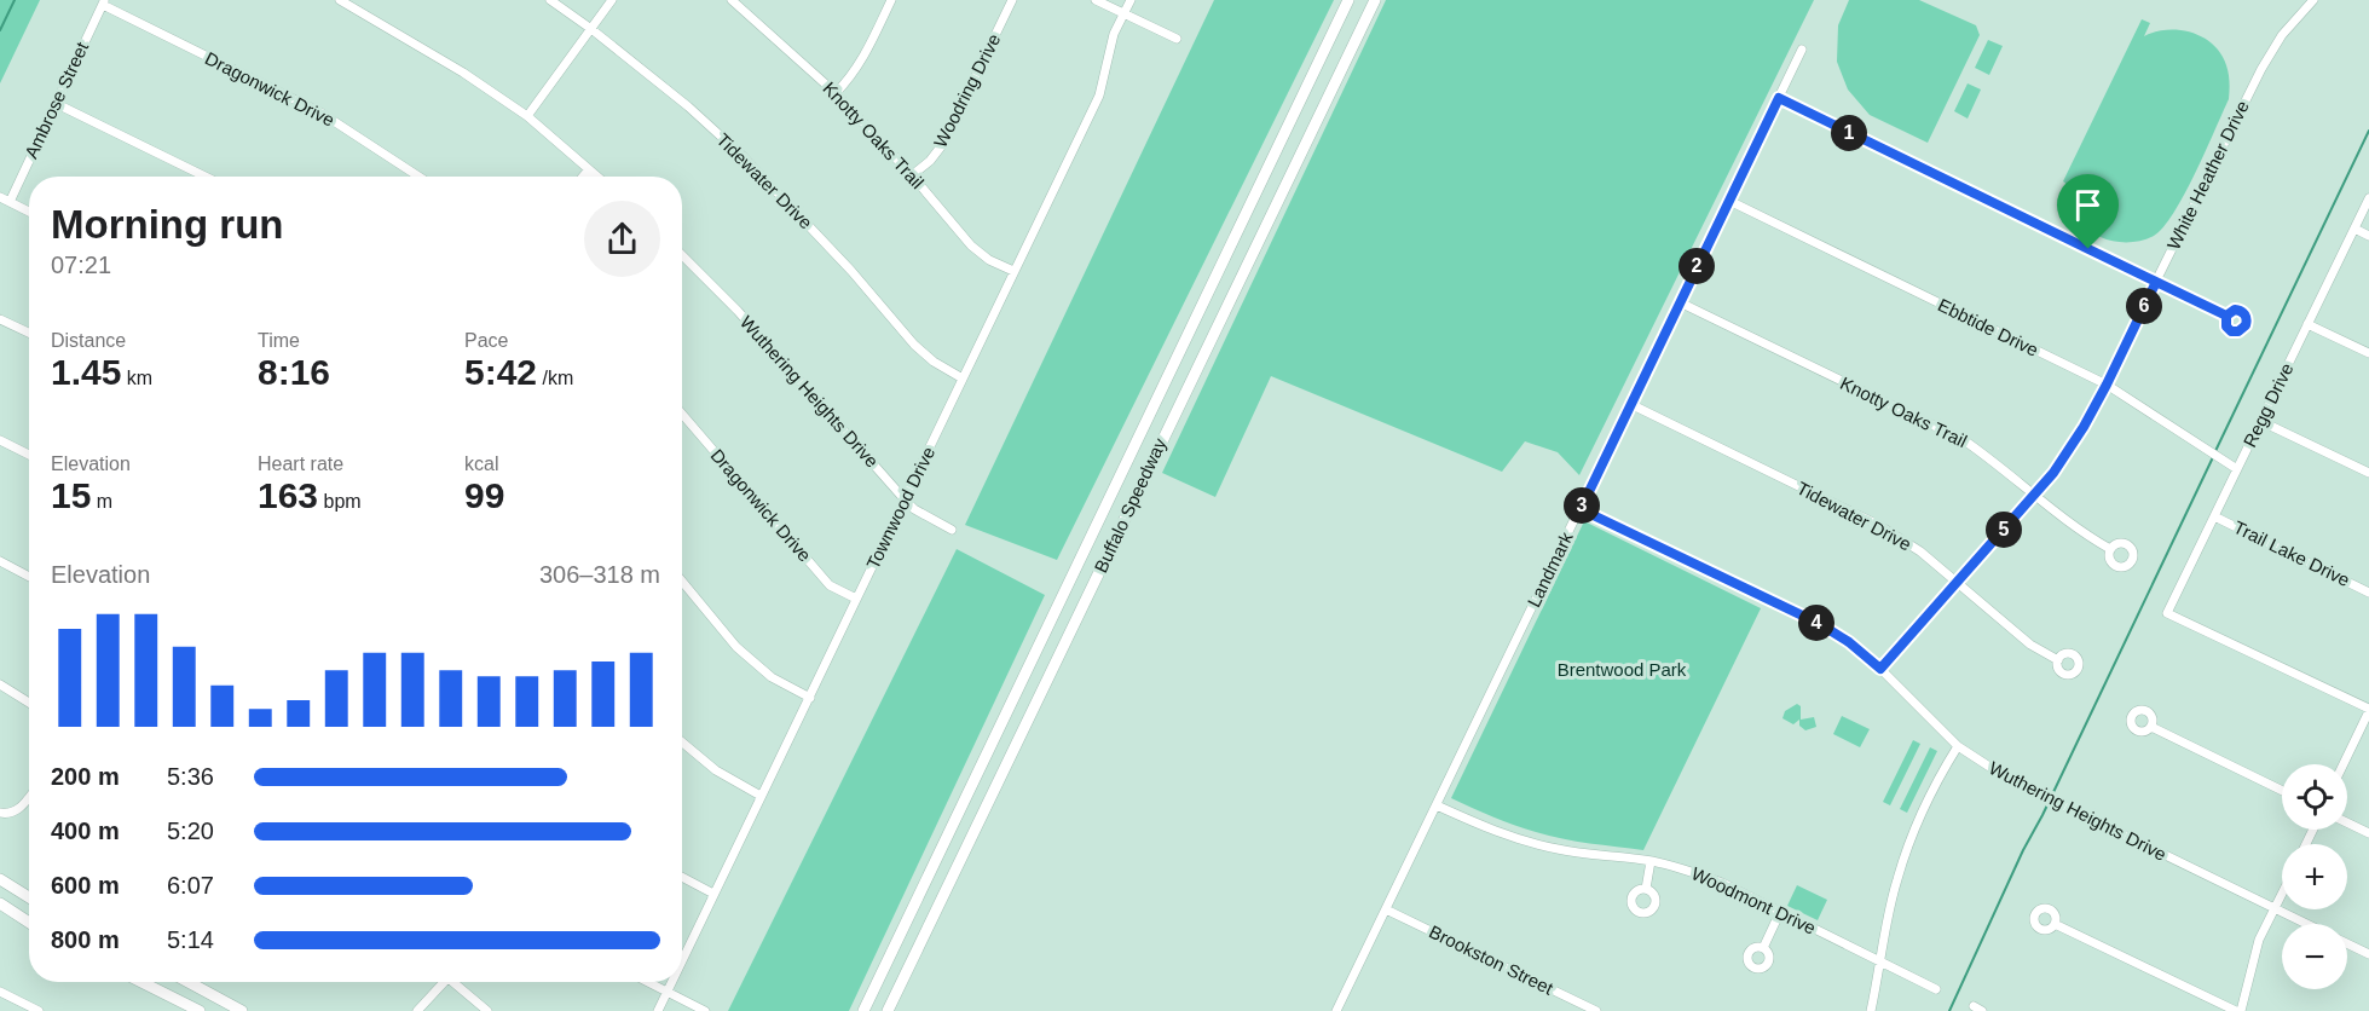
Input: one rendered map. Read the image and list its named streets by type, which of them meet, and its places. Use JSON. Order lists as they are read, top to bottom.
{
  "streets": {
    "main road": ["Buffalo Speedway"],
    "street": [
      "Dragonwick Drive",
      "Woodring Drive",
      "Ambrose Street",
      "Knotty Oaks Trail",
      "White Heather Drive",
      "Tidewater Drive",
      "Ebbtide Drive",
      "Wuthering Heights Drive",
      "Regg Drive",
      "Townwood Drive",
      "Trail Lake Drive",
      "Landmark",
      "Woodmont Drive",
      "Brookston Street"
    ]
  },
  "crossings": [
    ["Dragonwick Drive", "Ambrose Street"],
    ["Dragonwick Drive", "Townwood Drive"],
    ["Woodring Drive", "Knotty Oaks Trail"],
    ["Knotty Oaks Trail", "White Heather Drive"],
    ["Knotty Oaks Trail", "Townwood Drive"],
    ["Knotty Oaks Trail", "Landmark"],
    ["White Heather Drive", "Tidewater Drive"],
    ["White Heather Drive", "Ebbtide Drive"],
    ["White Heather Drive", "Wuthering Heights Drive"],
    ["Tidewater Drive", "Townwood Drive"],
    ["Tidewater Drive", "Landmark"],
    ["Ebbtide Drive", "Regg Drive"],
    ["Ebbtide Drive", "Landmark"],
    ["Wuthering Heights Drive", "Townwood Drive"],
    ["Wuthering Heights Drive", "Landmark"],
    ["Regg Drive", "Trail Lake Drive"],
    ["Landmark", "Woodmont Drive"],
    ["Landmark", "Brookston Street"]
  ],
  "parks": ["Brentwood Park"],
  "page": {
    "pins": [
      "1",
      "2",
      "6",
      "3",
      "5",
      "4"
    ],
    "heading": ["Morning run", "07:21"],
    "stats": [
      ["Distance", "1.45 km"],
      ["Time", "8:16"],
      ["Pace", "5:42 /km"],
      ["Elevation", "15 m"],
      ["Heart rate", "163 bpm"],
      ["kcal", "99"]
    ],
    "chart": ["Elevation", "306–318 m"],
    "list": [
      {
        "name": "200 m",
        "note": "5:36"
      },
      {
        "name": "400 m",
        "note": "5:20"
      },
      {
        "name": "600 m",
        "note": "6:07"
      },
      {
        "name": "800 m",
        "note": "5:14"
      }
    ],
    "map_buttons": ["+", "−"]
  }
}
